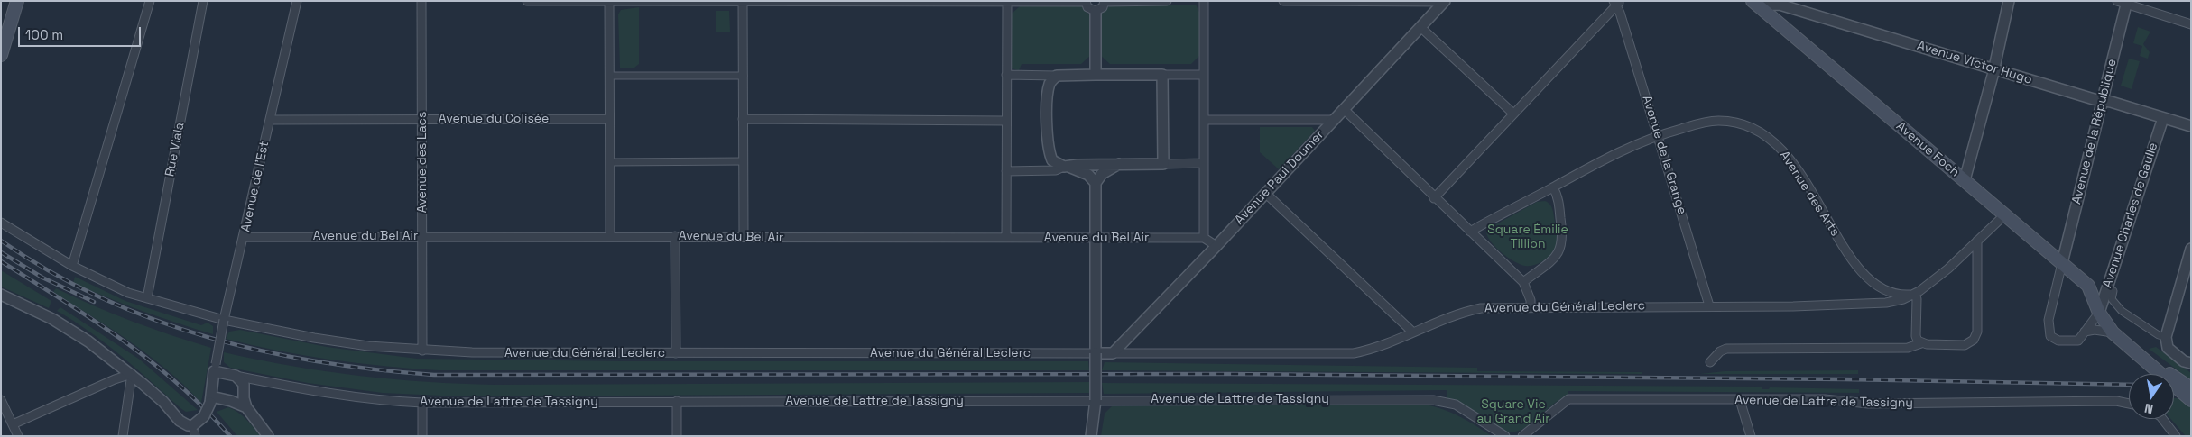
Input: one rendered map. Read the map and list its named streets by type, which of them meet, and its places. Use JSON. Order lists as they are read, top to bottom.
{
  "streets": {
    "main road": ["Avenue Foch"],
    "street": [
      "Avenue Victor Hugo",
      "Avenue du Colisée",
      "Avenue de la République",
      "Rue Viala",
      "Avenue de la Grange",
      "Avenue des Lacs",
      "Avenue Paul Doumer",
      "Avenue de l'Est",
      "Avenue des Arts",
      "Avenue Charles de Gaulle",
      "Avenue du Bel Air",
      "Avenue du Général Leclerc",
      "Avenue de Lattre de Tassigny"
    ]
  },
  "crossings": [
    ["Avenue Victor Hugo", "Avenue de la République"],
    ["Avenue Victor Hugo", "Avenue Foch"],
    ["Avenue Victor Hugo", "Avenue Charles de Gaulle"],
    ["Avenue du Colisée", "Avenue des Lacs"],
    ["Avenue du Colisée", "Avenue de l'Est"],
    ["Avenue de la République", "Avenue Foch"],
    ["Rue Viala", "Avenue du Général Leclerc"],
    ["Avenue Foch", "Avenue du Général Leclerc"],
    ["Avenue de la Grange", "Avenue des Arts"],
    ["Avenue de la Grange", "Avenue du Général Leclerc"],
    ["Avenue des Lacs", "Avenue du Bel Air"],
    ["Avenue des Lacs", "Avenue du Général Leclerc"],
    ["Avenue Paul Doumer", "Avenue du Général Leclerc"],
    ["Avenue de l'Est", "Avenue du Bel Air"],
    ["Avenue de l'Est", "Avenue du Général Leclerc"],
    ["Avenue des Arts", "Avenue du Général Leclerc"]
  ],
  "parks": ["Square Émilie Tillion", "Square Vie au Grand Air"],
  "scale_bar": "100 m",
  "north": "bottom"
}
